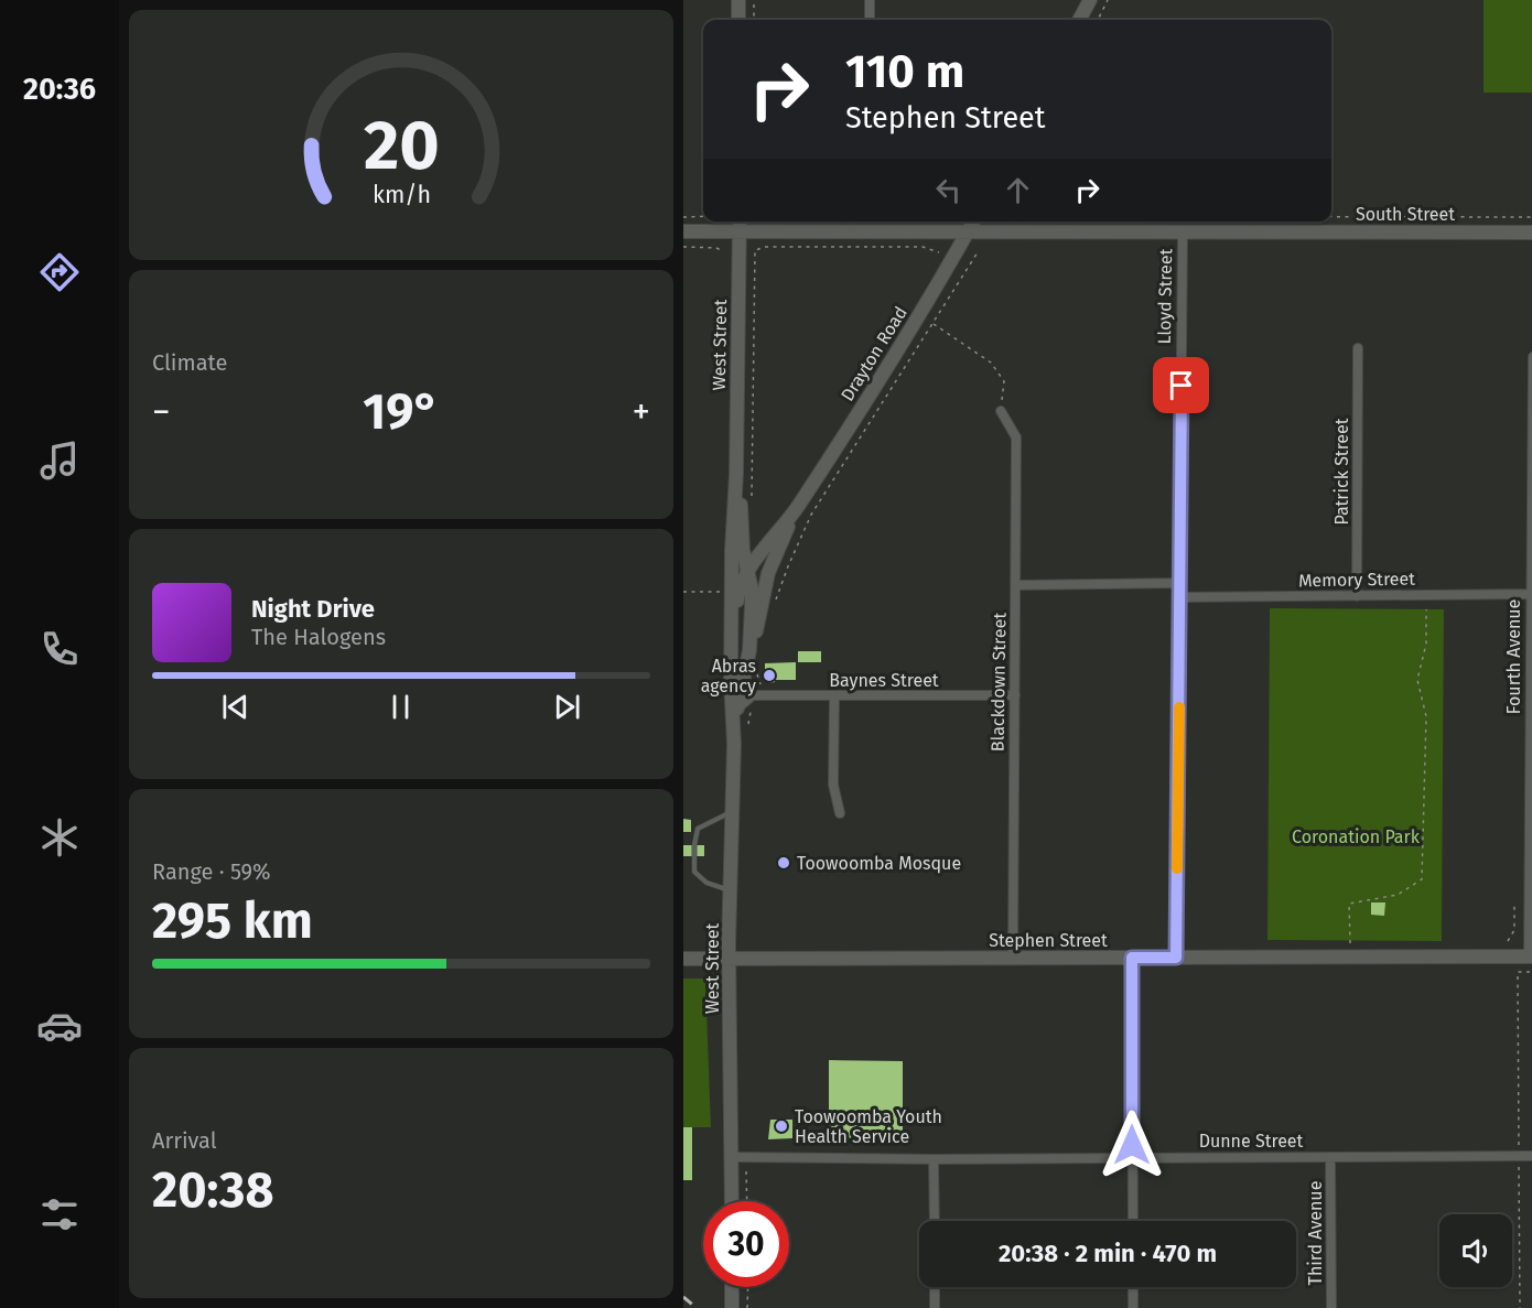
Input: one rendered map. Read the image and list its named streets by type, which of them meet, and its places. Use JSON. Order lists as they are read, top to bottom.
{
  "streets": {
    "main road": [
      "South Street",
      "West Street",
      "Drayton Road",
      "Stephen Street"
    ],
    "street": [
      "Lloyd Street",
      "Patrick Street",
      "Memory Street",
      "Fourth Avenue",
      "Baynes Street",
      "Blackdown Street",
      "Dunne Street",
      "Third Avenue"
    ]
  },
  "crossings": [
    ["South Street", "Lloyd Street"],
    ["South Street", "West Street"],
    ["South Street", "Drayton Road"],
    ["Lloyd Street", "Memory Street"],
    ["Lloyd Street", "Stephen Street"],
    ["West Street", "Stephen Street"],
    ["West Street", "Dunne Street"],
    ["Patrick Street", "Memory Street"],
    ["Memory Street", "Fourth Avenue"],
    ["Fourth Avenue", "Stephen Street"],
    ["Baynes Street", "Blackdown Street"],
    ["Blackdown Street", "Stephen Street"],
    ["Dunne Street", "Third Avenue"]
  ],
  "parks": ["Coronation Park"],
  "places": ["Abras agency", "Toowoomba Mosque", "Toowoomba Youth Health Service"],
  "page": {
    "tabs": "20:36",
    "turn": ["110 m", "Stephen Street"],
    "tile": [
      "Climate",
      ["Range · 59%", "295 km"],
      ["Arrival", "20:38"]
    ],
    "heat": ["−", "19°", "+"],
    "song": ["Night Drive", "The Halogens"],
    "limit": "30",
    "trip": "20:38 · 2 min · 470 m",
    "gauge": ["20", "km/h"]
  }
}
